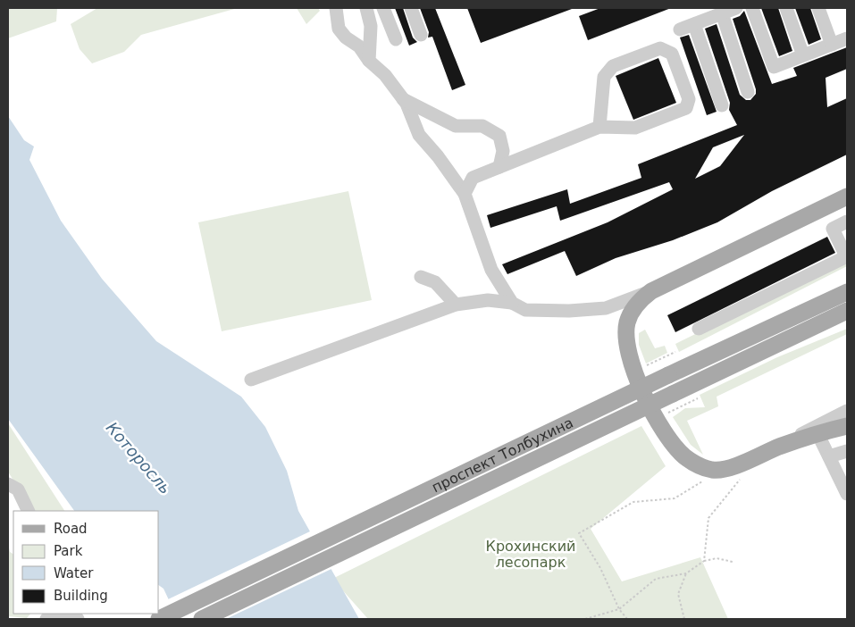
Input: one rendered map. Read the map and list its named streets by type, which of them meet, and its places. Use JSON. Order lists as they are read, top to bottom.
{
  "streets": {
    "main road": ["проспект Толбухина"]
  },
  "water": ["Которосль"],
  "parks": ["Крохинский лесопарк"],
  "legend": [
    "Road",
    "Park",
    "Water",
    "Building"
  ]
}
